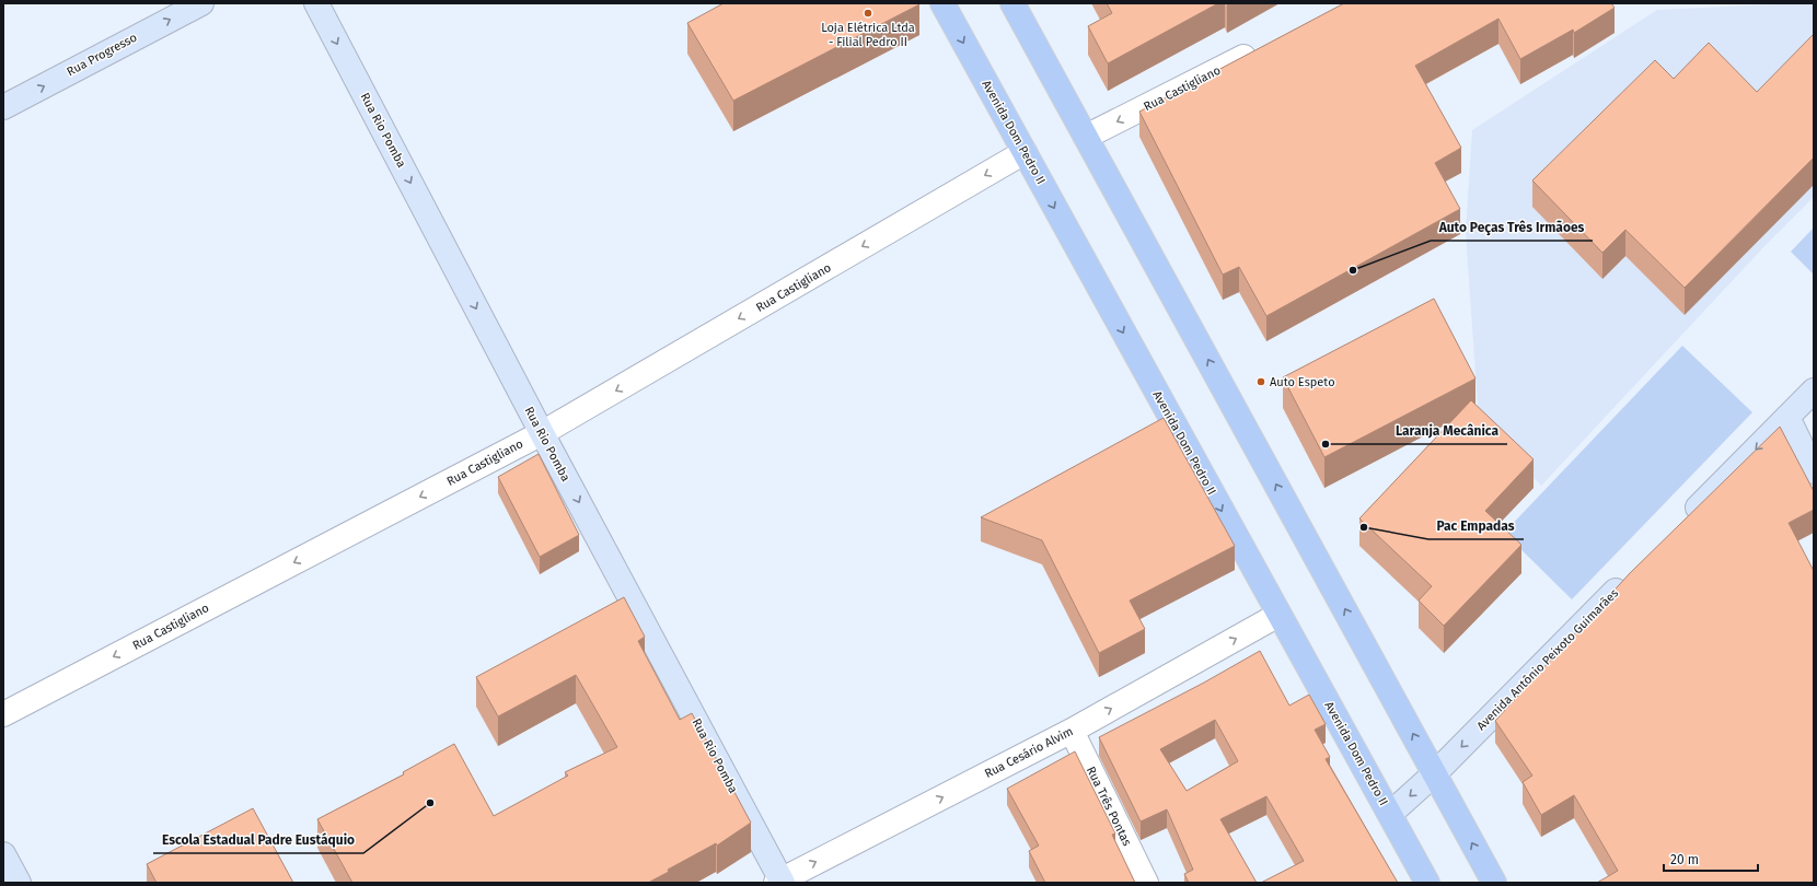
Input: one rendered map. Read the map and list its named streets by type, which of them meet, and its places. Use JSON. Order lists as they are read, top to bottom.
{
  "streets": {
    "main road": [
      "Rua Progresso",
      "Rua Rio Pomba",
      "Avenida Dom Pedro II",
      "Avenida Antônio Peixoto Guimarães"
    ],
    "street": ["Rua Castigliano", "Rua Cesário Alvim", "Rua Três Pontas"]
  },
  "crossings": [
    ["Rua Castigliano", "Rua Rio Pomba"],
    ["Rua Castigliano", "Avenida Dom Pedro II"],
    ["Rua Rio Pomba", "Rua Cesário Alvim"],
    ["Avenida Dom Pedro II", "Avenida Antônio Peixoto Guimarães"],
    ["Avenida Dom Pedro II", "Rua Cesário Alvim"],
    ["Rua Cesário Alvim", "Rua Três Pontas"]
  ],
  "one_way": [
    "Rua Progresso",
    "Rua Castigliano",
    "Rua Rio Pomba",
    "Avenida Antônio Peixoto Guimarães",
    "Rua Cesário Alvim"
  ],
  "places": [
    "Loja Elétrica Ltda - Filial Pedro II",
    "Auto Peças Três Irmãoes",
    "Auto Espeto",
    "Laranja Mecânica",
    "Pac Empadas",
    "Escola Estadual Padre Eustáquio"
  ],
  "scale_bar": "20 m"
}
